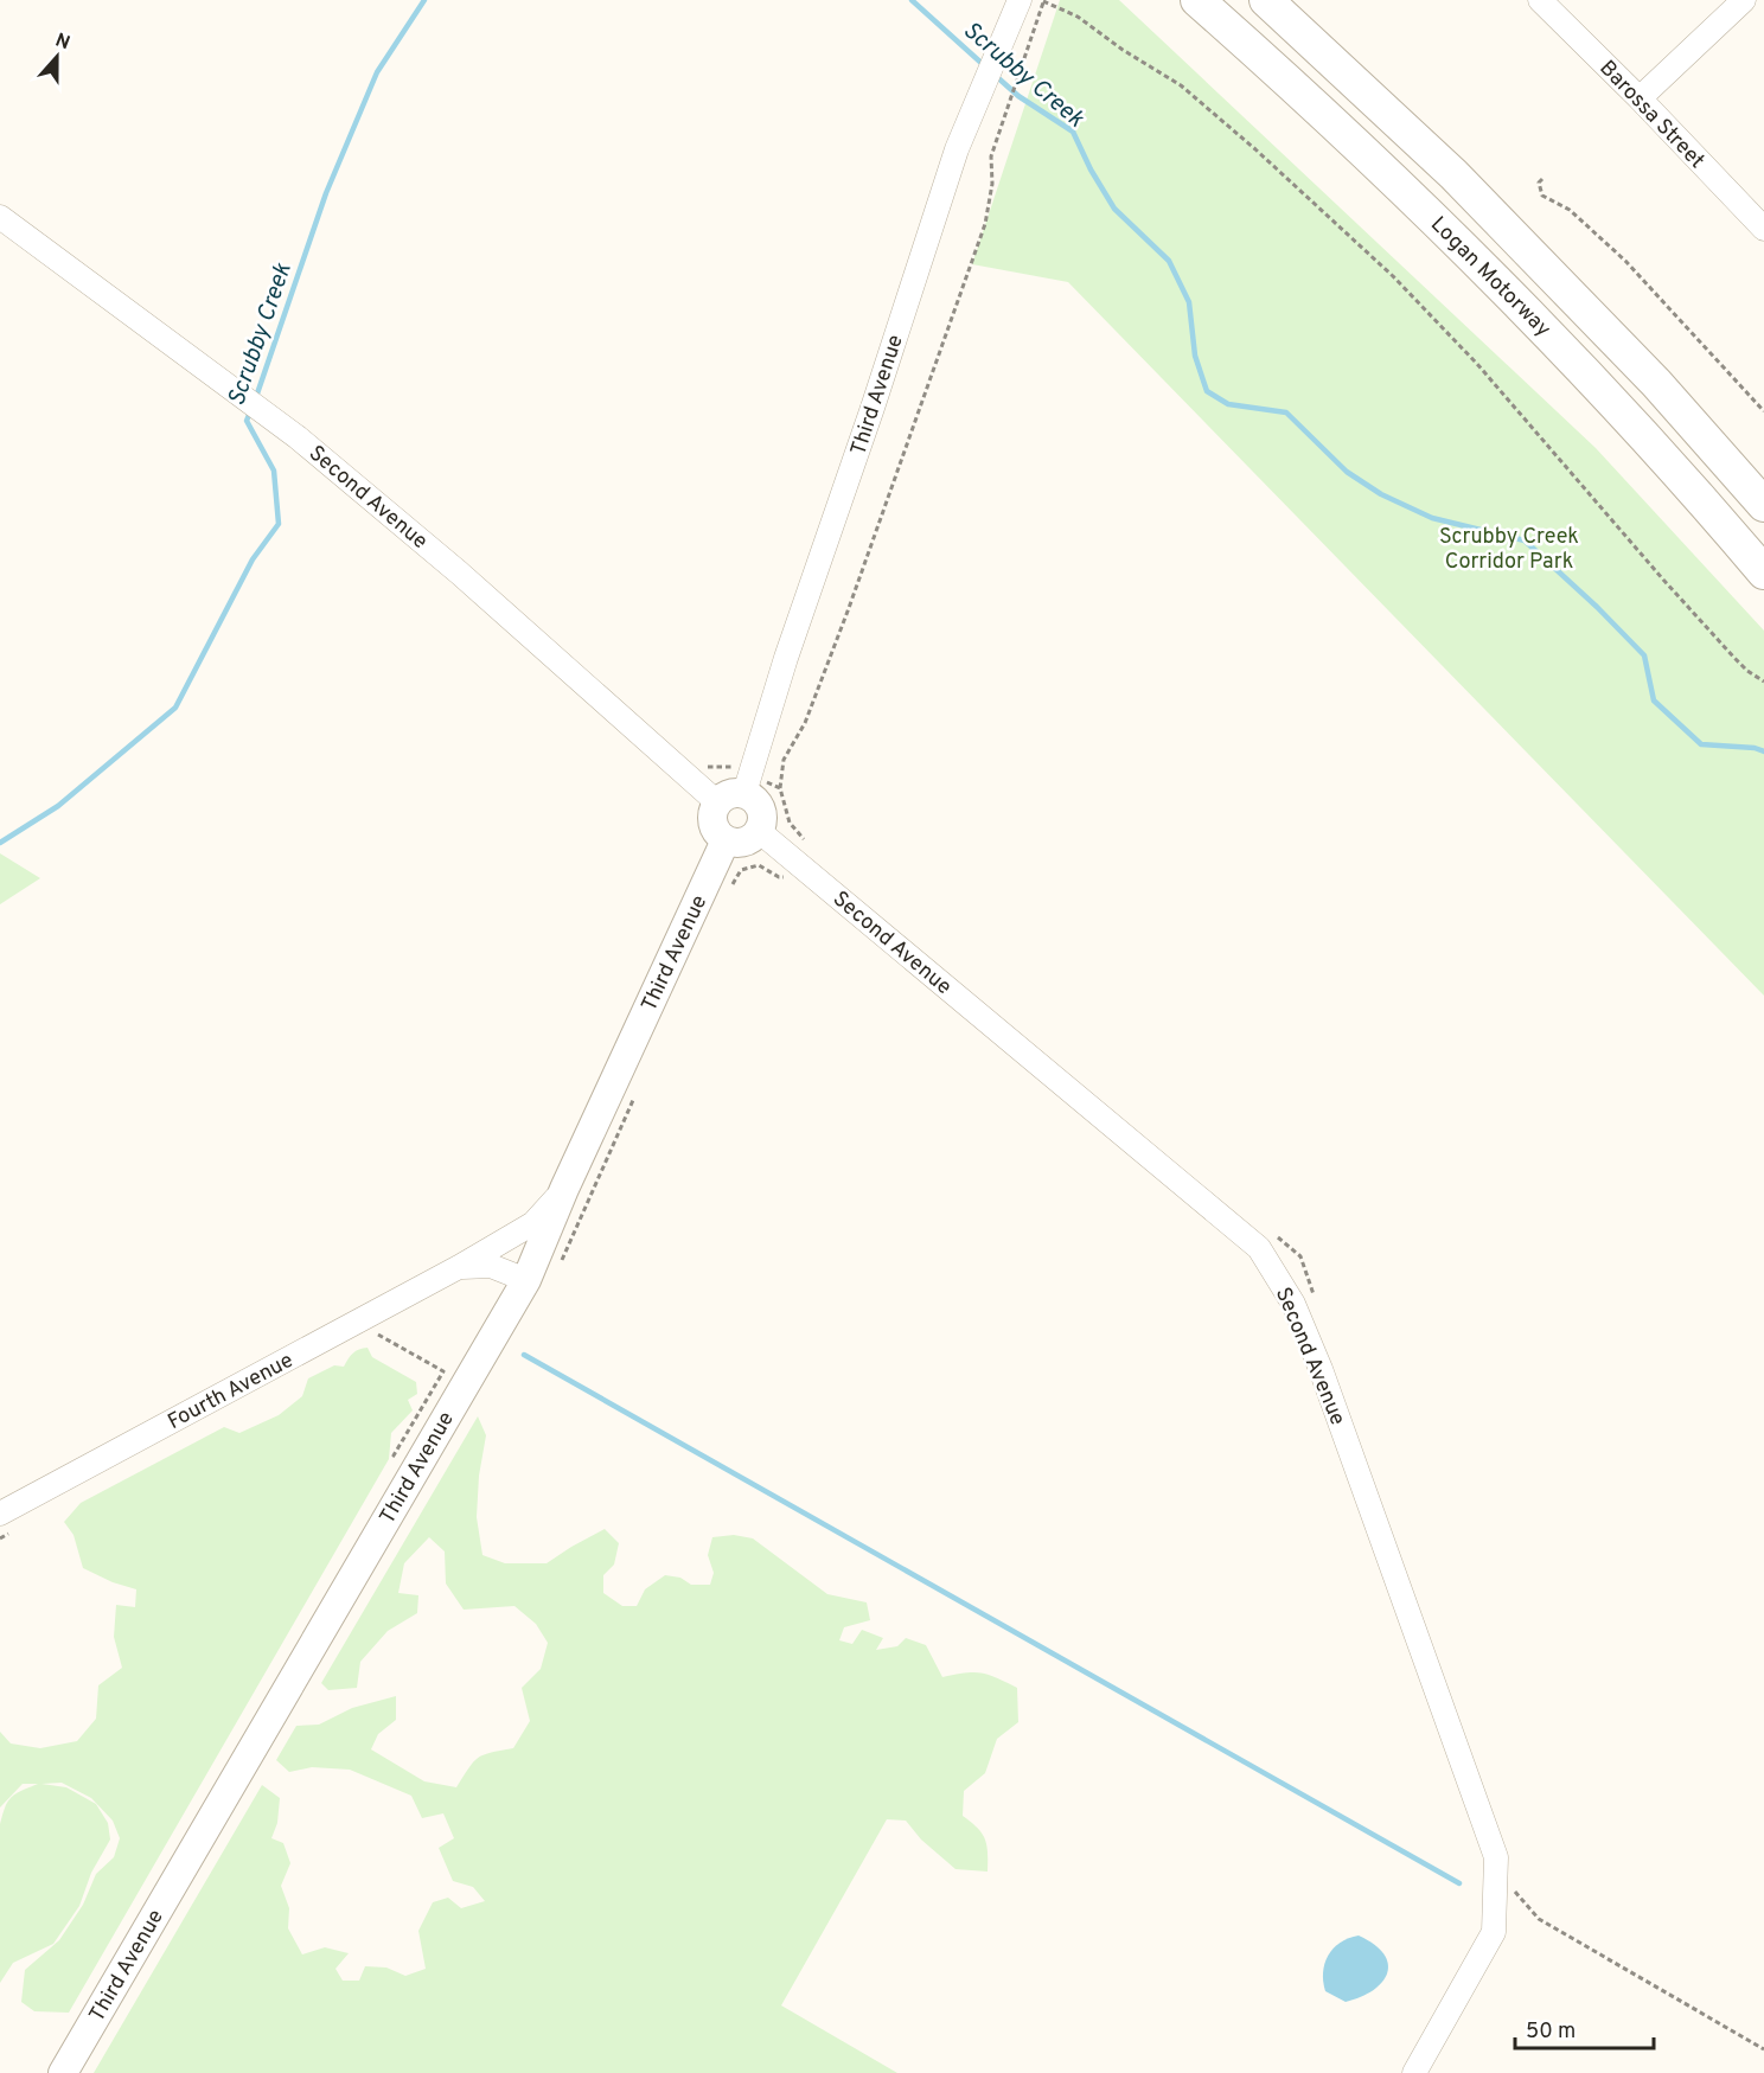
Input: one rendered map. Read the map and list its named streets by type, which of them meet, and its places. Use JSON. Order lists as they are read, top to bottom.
{
  "streets": {
    "highway": ["Logan Motorway"],
    "main road": ["Third Avenue"],
    "street": ["Barossa Street", "Second Avenue", "Fourth Avenue"]
  },
  "crossings": [
    ["Third Avenue", "Second Avenue"],
    ["Third Avenue", "Fourth Avenue"]
  ],
  "water": ["Scrubby Creek"],
  "parks": ["Scrubby Creek Corridor Park"],
  "scale_bar": "50 m",
  "north": "top"
}
